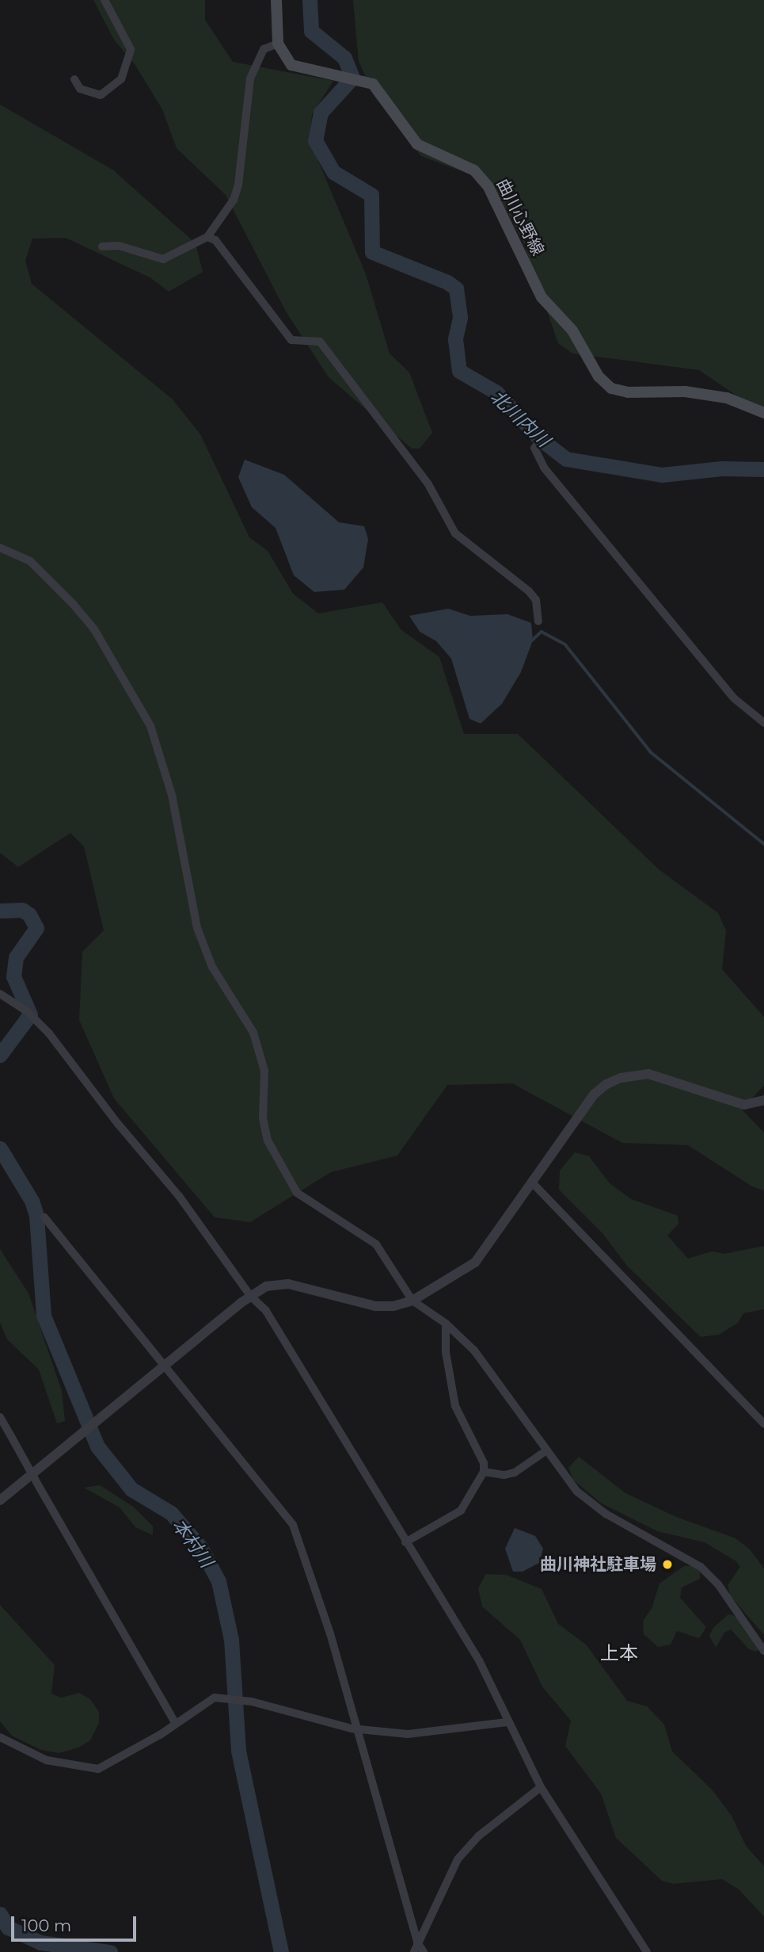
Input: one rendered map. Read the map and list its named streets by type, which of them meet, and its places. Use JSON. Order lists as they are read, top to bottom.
{
  "streets": {
    "main road": ["曲川心野線"]
  },
  "districts": ["上本"],
  "water": ["北川内川", "本村川"],
  "places": ["曲川神社駐車場"],
  "scale_bar": "100 m"
}
